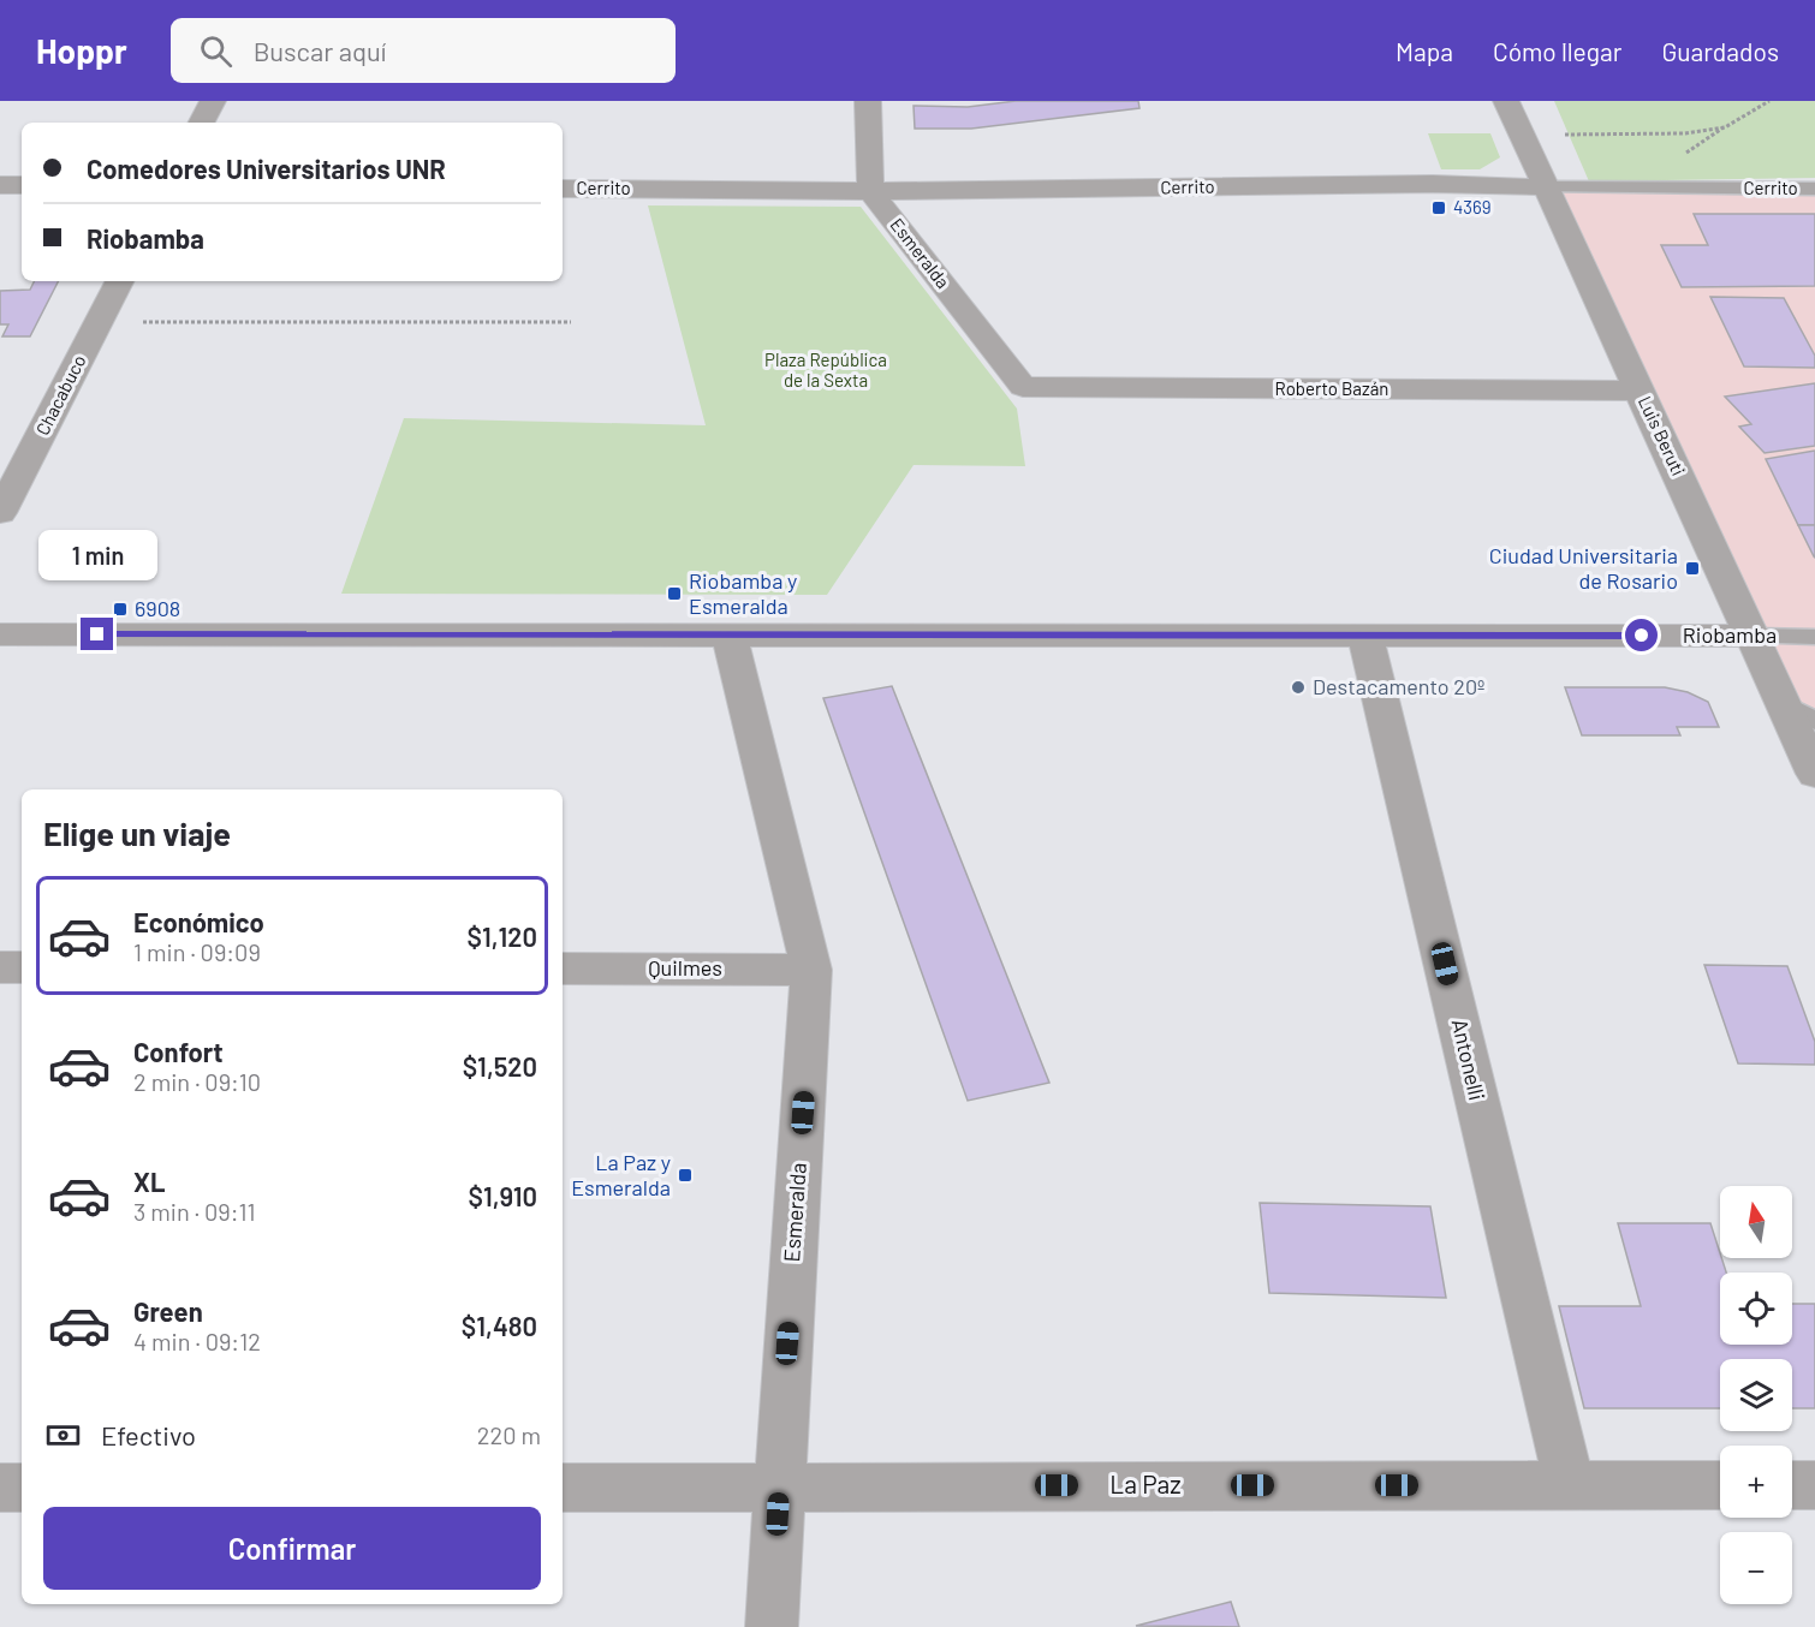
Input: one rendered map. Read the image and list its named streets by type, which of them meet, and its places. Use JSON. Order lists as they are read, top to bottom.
{
  "streets": {
    "street": [
      "Cerrito",
      "Esmeralda",
      "Roberto Bazán",
      "Chacabuco",
      "Luis Beruti",
      "Riobamba",
      "Quilmes",
      "Antonelli",
      "La Paz"
    ]
  },
  "crossings": [
    ["Cerrito", "Esmeralda"],
    ["Cerrito", "Luis Beruti"],
    ["Esmeralda", "Roberto Bazán"],
    ["Esmeralda", "Riobamba"],
    ["Esmeralda", "Quilmes"],
    ["Esmeralda", "La Paz"],
    ["Roberto Bazán", "Luis Beruti"],
    ["Luis Beruti", "Riobamba"],
    ["Riobamba", "Antonelli"],
    ["Antonelli", "La Paz"]
  ],
  "parks": ["Plaza República de la Sexta"],
  "places": {
    "transit": [
      "4369",
      "Ciudad Universitaria de Rosario",
      "Riobamba y Esmeralda",
      "6908",
      "La Paz y Esmeralda"
    ],
    "other": ["Destacamento 20º"]
  },
  "north": "top",
  "page": {
    "header": "Hoppr",
    "search": "Buscar aquí",
    "nav": ["Mapa", "Cómo llegar", "Guardados"],
    "banner": ["Comedores Universitarios UNR", "Riobamba"],
    "bubble": "1 min",
    "heading": "Elige un viaje",
    "list": [
      {
        "name": "Económico",
        "note": "1 min · 09:09",
        "value": "$1,120"
      },
      {
        "name": "Confort",
        "note": "2 min · 09:10",
        "value": "$1,520"
      },
      {
        "name": "XL",
        "note": "3 min · 09:11",
        "value": "$1,910"
      },
      {
        "name": "Green",
        "note": "4 min · 09:12",
        "value": "$1,480"
      }
    ],
    "map_buttons": ["+", "−"],
    "pay": ["Efectivo", "220 m"],
    "buttons": "Confirmar"
  }
}
